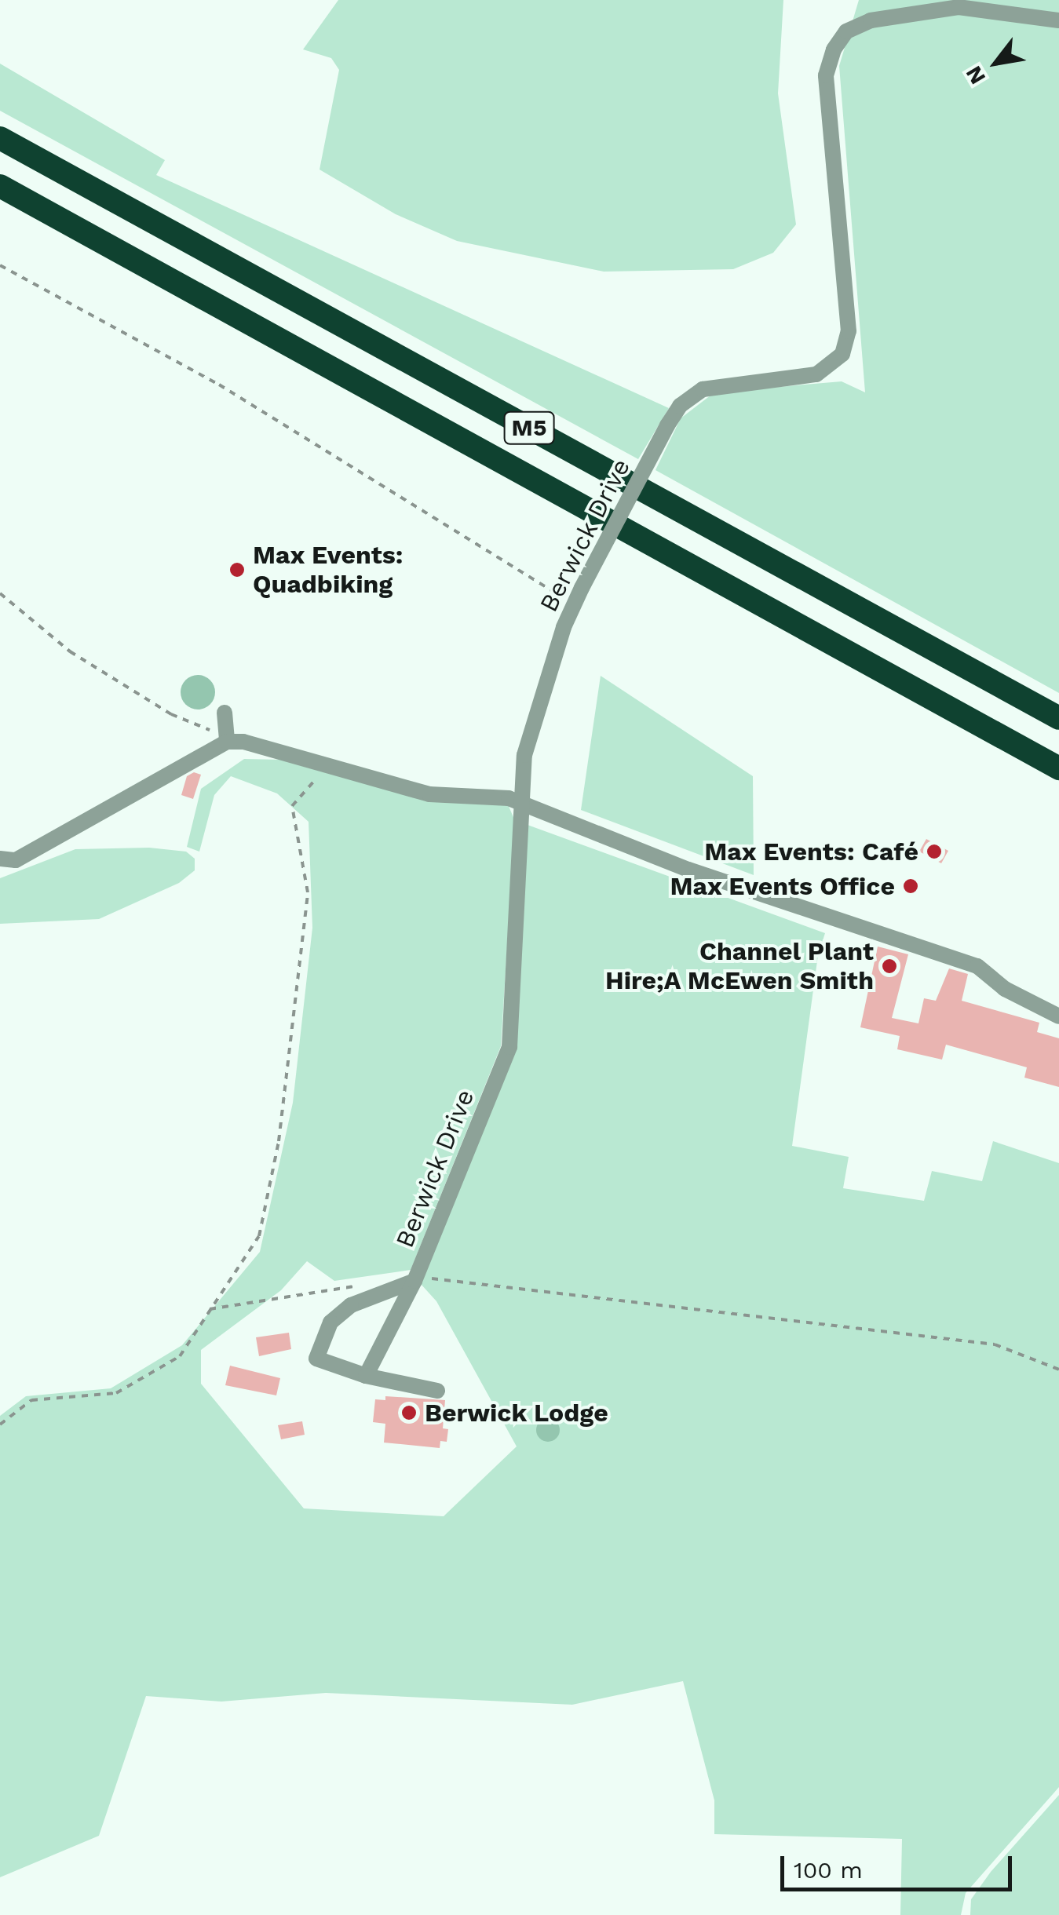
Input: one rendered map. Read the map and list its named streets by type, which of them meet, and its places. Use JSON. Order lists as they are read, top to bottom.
{
  "streets": {
    "highway": ["M5"],
    "street": ["Berwick Drive"]
  },
  "places": [
    "Max Events: Quadbiking",
    "Max Events: Café",
    "Max Events Office",
    "Channel Plant Hire;A McEwen Smith",
    "Berwick Lodge"
  ],
  "scale_bar": "100 m",
  "north": "bottom left"
}
